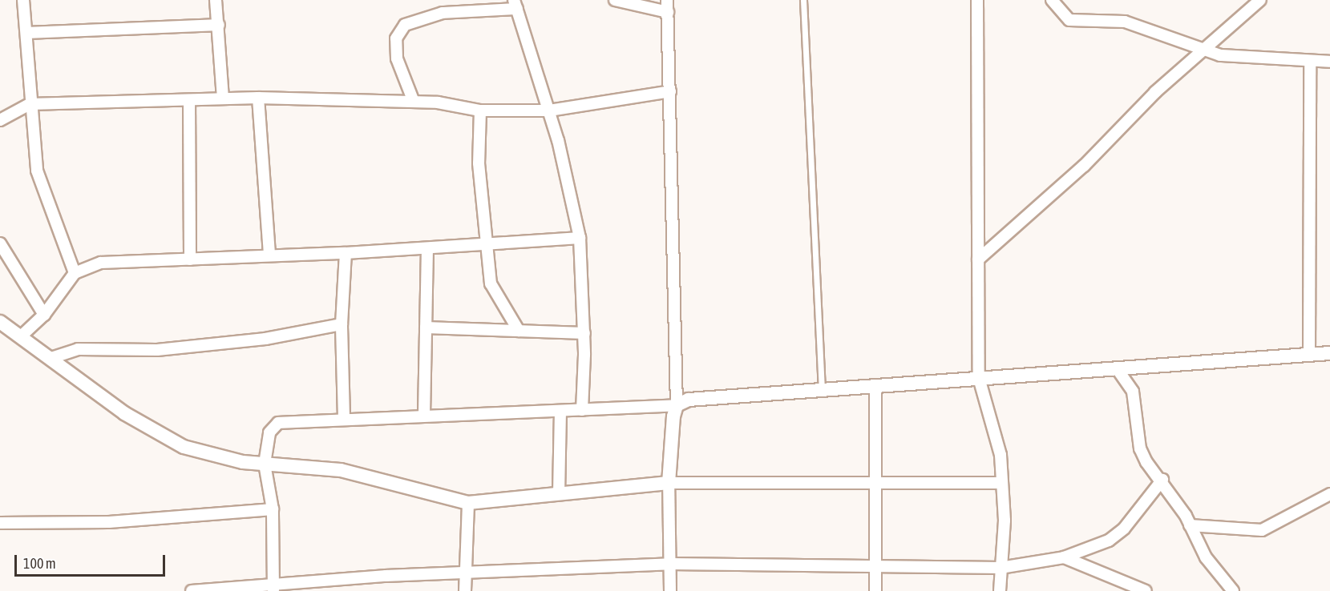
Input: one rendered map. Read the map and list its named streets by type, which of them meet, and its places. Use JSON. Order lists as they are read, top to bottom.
{
  "scale_bar": "100 m"
}
